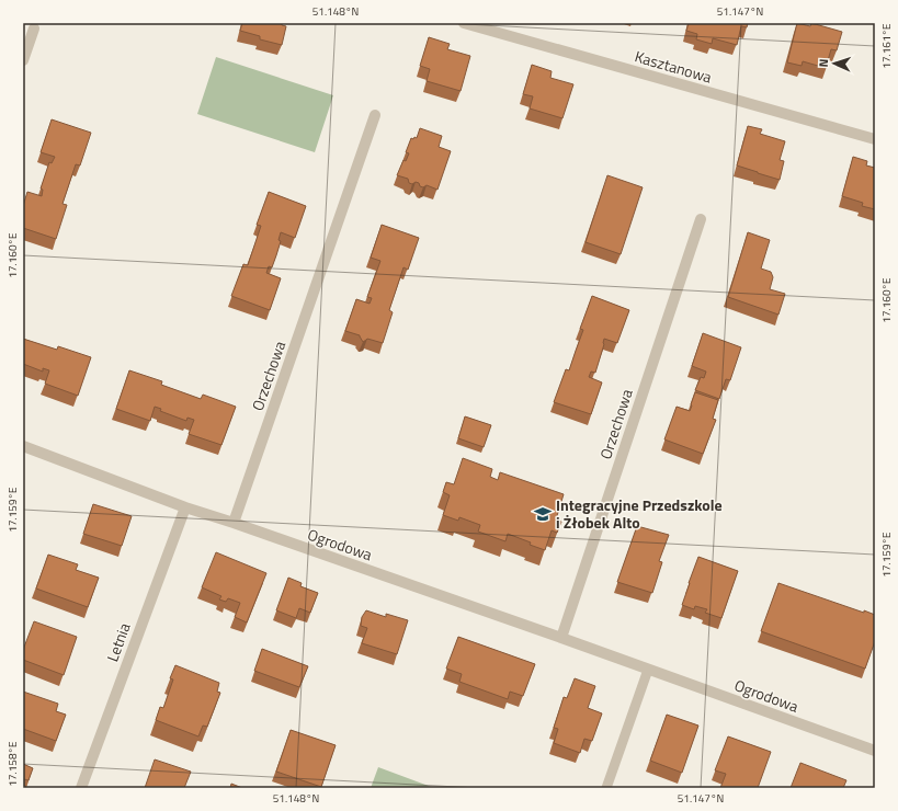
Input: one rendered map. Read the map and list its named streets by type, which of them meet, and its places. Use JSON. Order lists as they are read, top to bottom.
{
  "streets": {
    "street": [
      "Kasztanowa",
      "Orzechowa",
      "Ogrodowa",
      "Letnia"
    ]
  },
  "crossings": [
    ["Orzechowa", "Ogrodowa"],
    ["Ogrodowa", "Letnia"]
  ],
  "places": {
    "school or university": ["Integracyjne Przedszkole i Żłobek Alto"]
  },
  "north": "left",
  "coordinates": [
    "51.148°N",
    "51.147°N",
    "17.161°E",
    "17.160°E",
    "17.159°E",
    "17.158°E"
  ]
}
